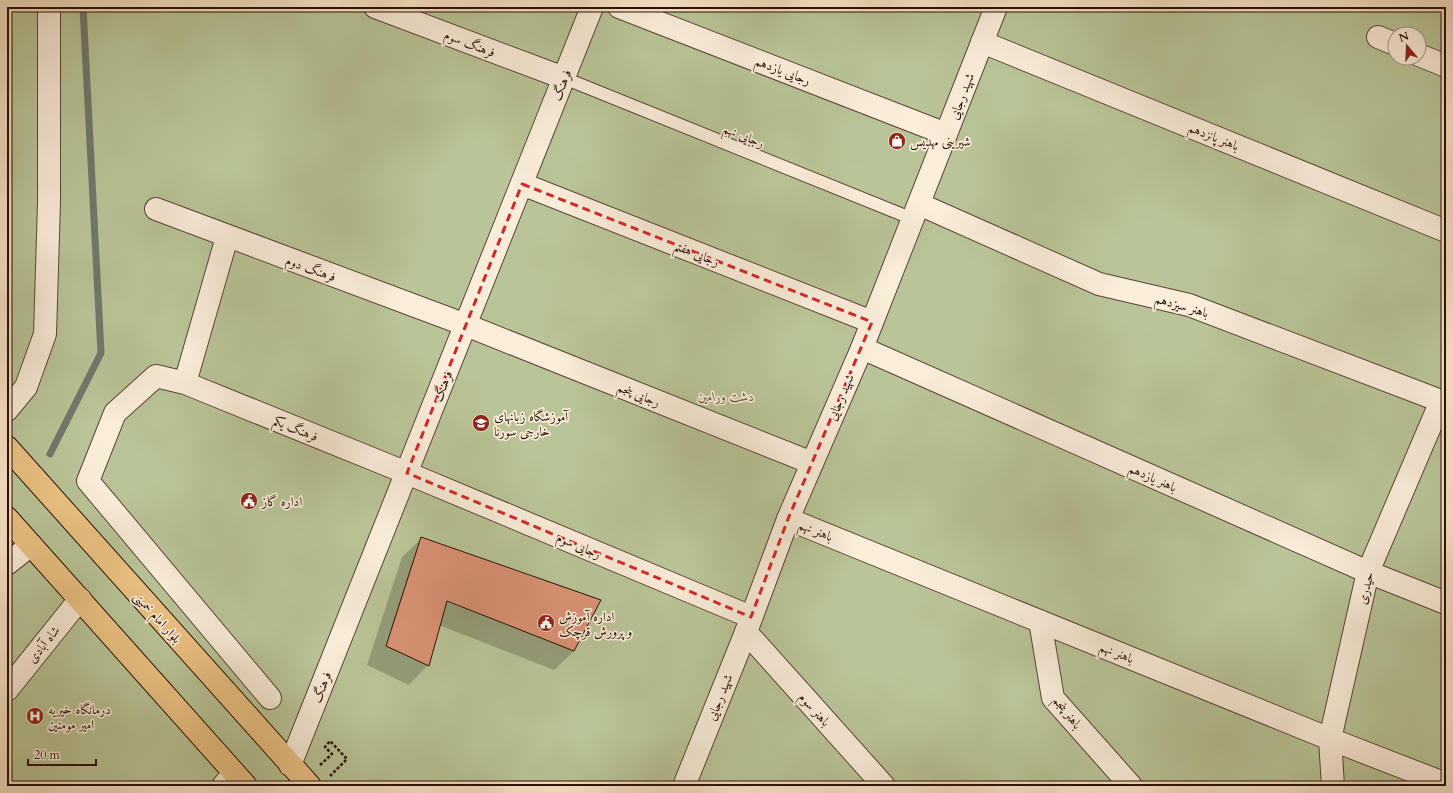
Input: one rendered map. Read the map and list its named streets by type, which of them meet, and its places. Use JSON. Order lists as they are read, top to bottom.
{
  "streets": {
    "main road": ["بلوار امام خمینی"],
    "street": [
      "فرهنگ سوم",
      "رجایی یازدهم",
      "فرهنگ",
      "شهید رجایی",
      "باهنر پانزدهم",
      "رجایی هفتم",
      "فرهنگ دوم",
      "باهنر سیزدهم",
      "رجایی پنجم",
      "فرهنگ یکم",
      "باهنر یازدهم",
      "باهنر نهم",
      "رجایی سوم",
      "حیدری",
      "شاه آبادی",
      "باهنر سوم",
      "باهنر پنجم"
    ],
    "lane": ["رجایی نهم"]
  },
  "crossings": [
    ["فرهنگ سوم", "فرهنگ"],
    ["فرهنگ سوم", "رجایی نهم"],
    ["رجایی یازدهم", "شهید رجایی"],
    ["فرهنگ", "رجایی نهم"],
    ["فرهنگ", "رجایی هفتم"],
    ["فرهنگ", "فرهنگ دوم"],
    ["فرهنگ", "رجایی پنجم"],
    ["فرهنگ", "فرهنگ یکم"],
    ["فرهنگ", "رجایی سوم"],
    ["فرهنگ", "بلوار امام خمینی"],
    ["شهید رجایی", "رجایی نهم"],
    ["شهید رجایی", "باهنر پانزدهم"],
    ["شهید رجایی", "رجایی هفتم"],
    ["شهید رجایی", "باهنر سیزدهم"],
    ["شهید رجایی", "رجایی پنجم"],
    ["شهید رجایی", "باهنر یازدهم"],
    ["شهید رجایی", "باهنر نهم"],
    ["شهید رجایی", "رجایی سوم"],
    ["شهید رجایی", "باهنر سوم"],
    ["رجایی نهم", "باهنر سیزدهم"],
    ["فرهنگ دوم", "رجایی پنجم"],
    ["باهنر سیزدهم", "حیدری"],
    ["فرهنگ یکم", "رجایی سوم"],
    ["باهنر یازدهم", "حیدری"],
    ["باهنر نهم", "حیدری"],
    ["باهنر نهم", "باهنر پنجم"],
    ["رجایی سوم", "باهنر سوم"]
  ],
  "parks": ["دشت ورامین"],
  "places": {
    "shop": ["شیرینی مهدیس"],
    "school or university": ["آموزشگاه زبانهای خارجی سورنا"],
    "public building": ["اداره گاز", "اداره آموزش و پرورش قرچک"],
    "hospital": ["درمانگاه خیریه امیر مومنین"]
  },
  "scale_bar": "20 m",
  "north": "top"
}
